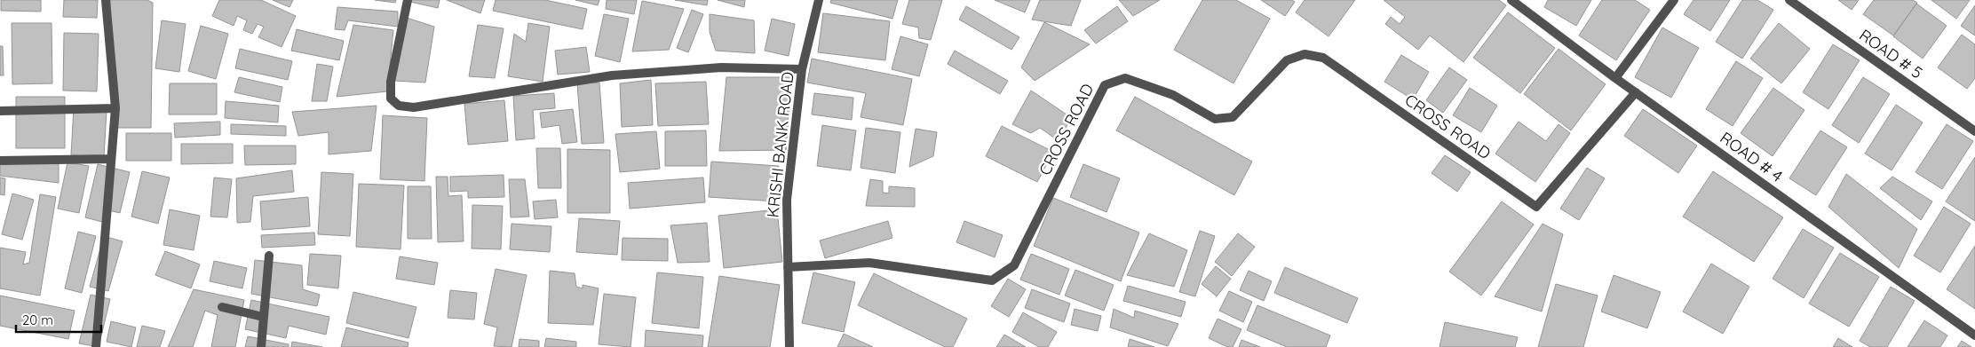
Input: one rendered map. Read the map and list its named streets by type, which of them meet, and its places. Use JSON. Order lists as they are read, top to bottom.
{
  "streets": {
    "street": [
      "ROAD # 5",
      "CROSS ROAD",
      "KRISHI BANK ROAD",
      "ROAD # 4"
    ]
  },
  "crossings": [
    ["CROSS ROAD", "KRISHI BANK ROAD"],
    ["CROSS ROAD", "ROAD # 4"]
  ],
  "scale_bar": "20 m"
}
